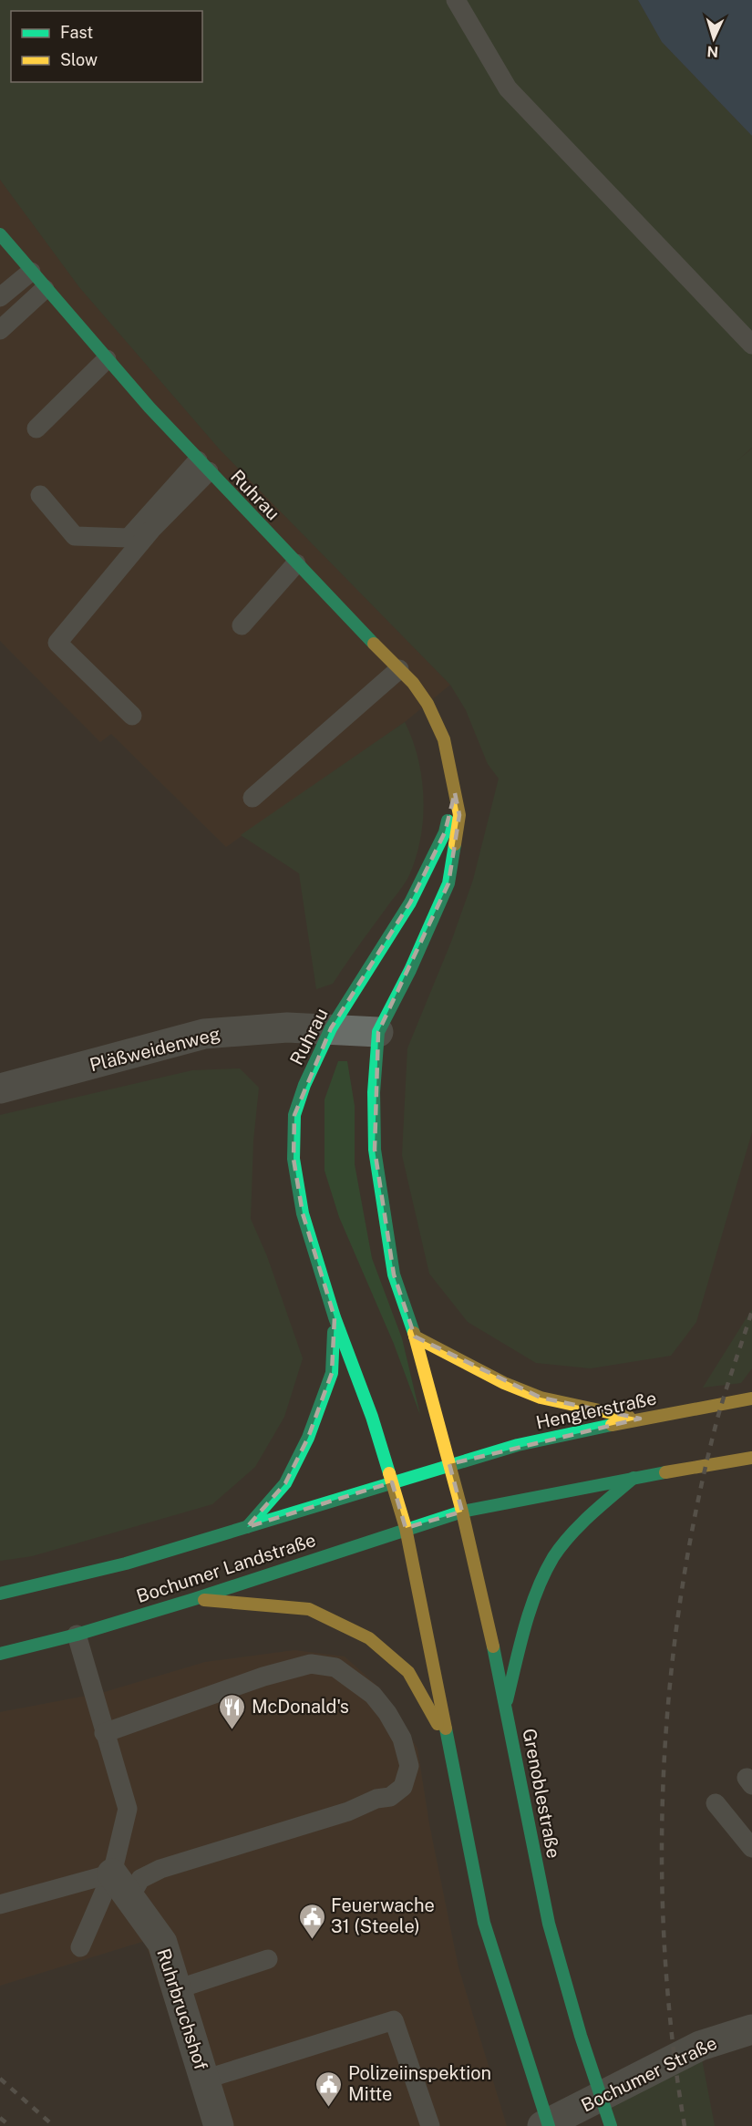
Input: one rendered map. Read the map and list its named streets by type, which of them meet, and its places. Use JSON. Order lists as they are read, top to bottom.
{
  "streets": {
    "main road": [
      "Ruhrau",
      "Henglerstraße",
      "Bochumer Landstraße",
      "Grenoblestraße"
    ],
    "street": ["Pläßweidenweg", "Ruhrbruchshof", "Bochumer Straße"]
  },
  "crossings": [
    ["Ruhrau", "Pläßweidenweg"],
    ["Ruhrau", "Henglerstraße"],
    ["Ruhrau", "Bochumer Landstraße"],
    ["Ruhrau", "Grenoblestraße"],
    ["Henglerstraße", "Bochumer Landstraße"],
    ["Henglerstraße", "Grenoblestraße"],
    ["Bochumer Landstraße", "Grenoblestraße"],
    ["Grenoblestraße", "Bochumer Straße"]
  ],
  "places": {
    "restaurant": ["McDonald's"],
    "public building": ["Feuerwache 31 (Steele)", "Polizeiinspektion Mitte"]
  },
  "legend": ["Fast", "Slow"],
  "north": "bottom"
}
